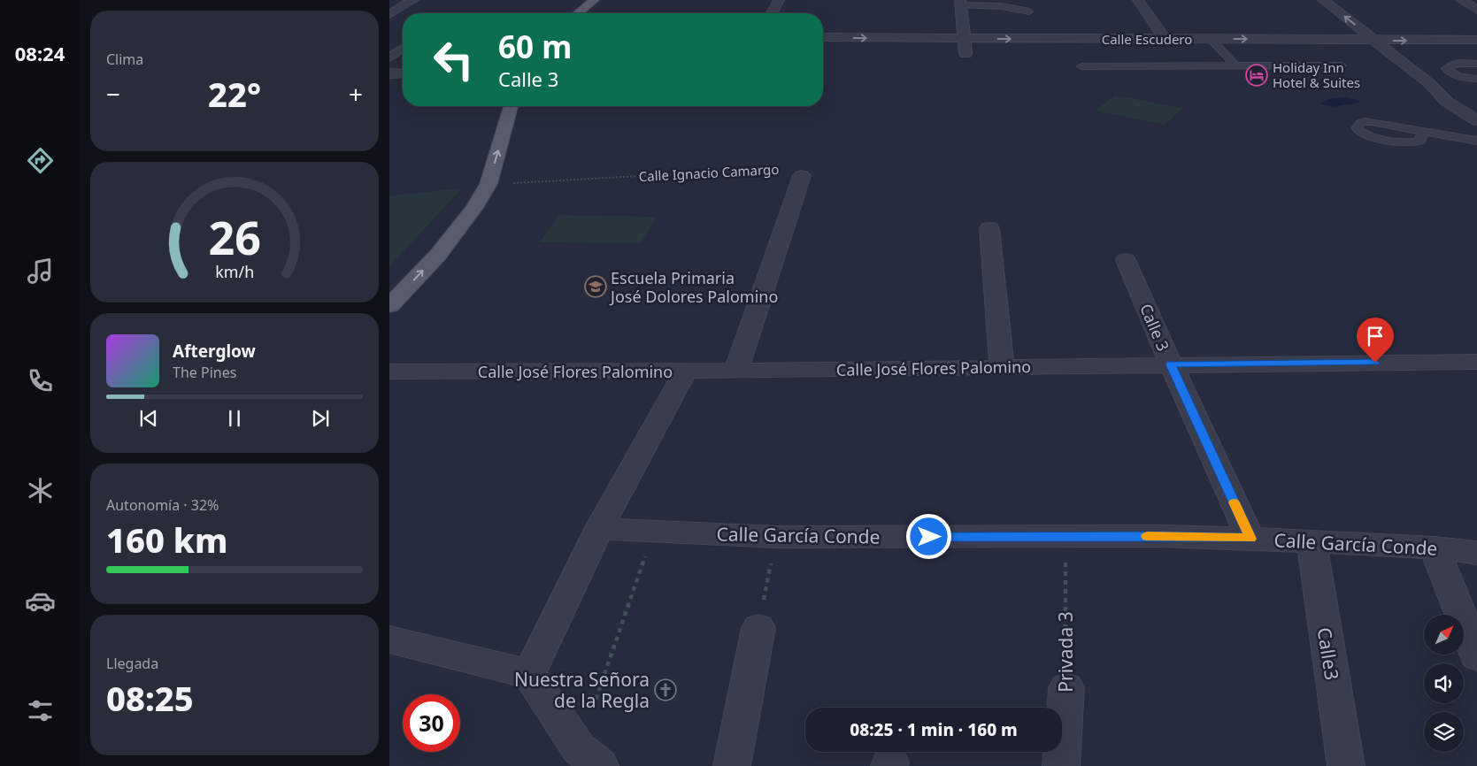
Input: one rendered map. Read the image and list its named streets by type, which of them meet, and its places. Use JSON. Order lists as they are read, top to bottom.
{
  "streets": {
    "street": [
      "Calle Escudero",
      "Calle Ignacio Camargo",
      "Calle 3",
      "Calle José Flores Palomino",
      "Calle García Conde",
      "Privada 3",
      "Calle3"
    ]
  },
  "crossings": [
    ["Calle Ignacio Camargo", "Calle José Flores Palomino"],
    ["Calle 3", "Calle José Flores Palomino"],
    ["Calle 3", "Calle García Conde"],
    ["Calle García Conde", "Privada 3"],
    ["Calle García Conde", "Calle3"]
  ],
  "one_way": ["Calle Escudero"],
  "places": {
    "hotel": ["Holiday Inn Hotel & Suites"],
    "school or university": ["Escuela Primaria José Dolores Palomino"],
    "church": ["Nuestra Señora de la Regla"]
  },
  "north": "top right",
  "page": {
    "tabs": "08:24",
    "tile": [
      "Clima",
      ["Autonomía · 32%", "160 km"],
      ["Llegada", "08:25"]
    ],
    "turn": ["60 m", "Calle 3"],
    "heat": ["−", "22°", "+"],
    "song": ["Afterglow", "The Pines"],
    "limit": "30",
    "trip": "08:25 · 1 min · 160 m",
    "gauge": ["26", "km/h"]
  }
}
